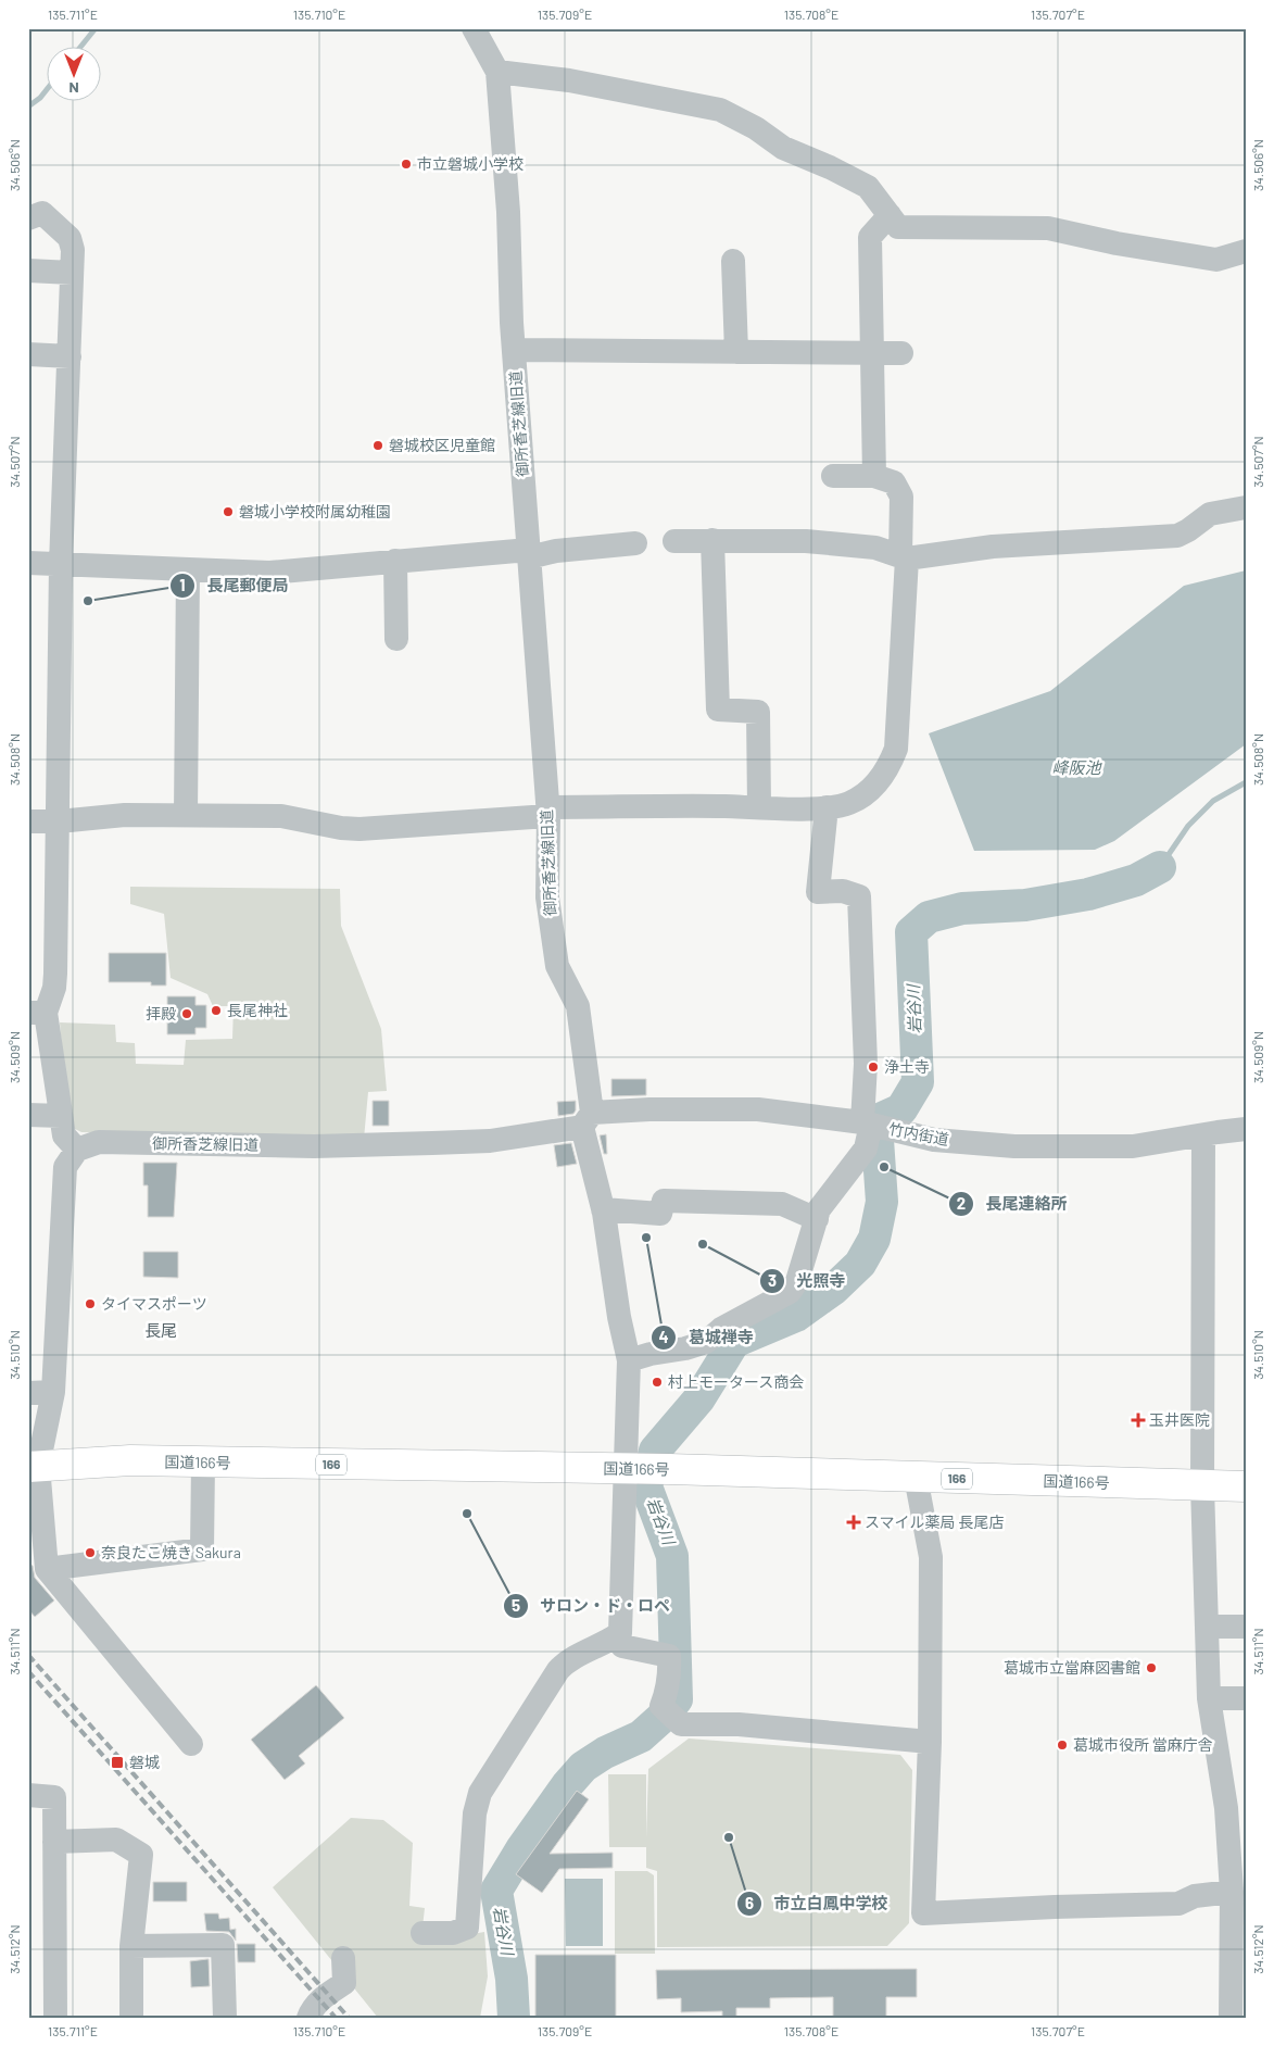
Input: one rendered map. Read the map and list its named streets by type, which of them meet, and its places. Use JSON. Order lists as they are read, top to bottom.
{
  "streets": {
    "highway": ["国道166号", "166"],
    "street": ["御所香芝線旧道", "竹内街道"]
  },
  "crossings": [
    ["御所香芝線旧道", "竹内街道"]
  ],
  "districts": ["長尾"],
  "water": ["峰阪池", "岩谷川"],
  "places": {
    "other": [
      "市立磐城小学校",
      "磐城校区児童館",
      "磐城小学校附属幼稚園",
      "長尾郵便局",
      "長尾神社",
      "拝殿",
      "浄土寺",
      "長尾連絡所",
      "葛城禅寺",
      "光照寺",
      "タイマスポーツ",
      "村上モータース商会",
      "サロン・ド・ロペ",
      "奈良たこ焼き Sakura",
      "葛城市立當麻図書館",
      "葛城市役所 當麻庁舎",
      "市立白鳳中学校"
    ],
    "health": ["玉井医院", "スマイル薬局 長尾店"],
    "transit": ["磐城"]
  },
  "north": "bottom",
  "coordinates": [
    "135.711°E",
    "135.710°E",
    "135.709°E",
    "135.708°E",
    "135.707°E",
    "34.506°N",
    "34.507°N",
    "34.508°N",
    "34.509°N",
    "34.510°N",
    "34.511°N",
    "34.512°N"
  ]
}
